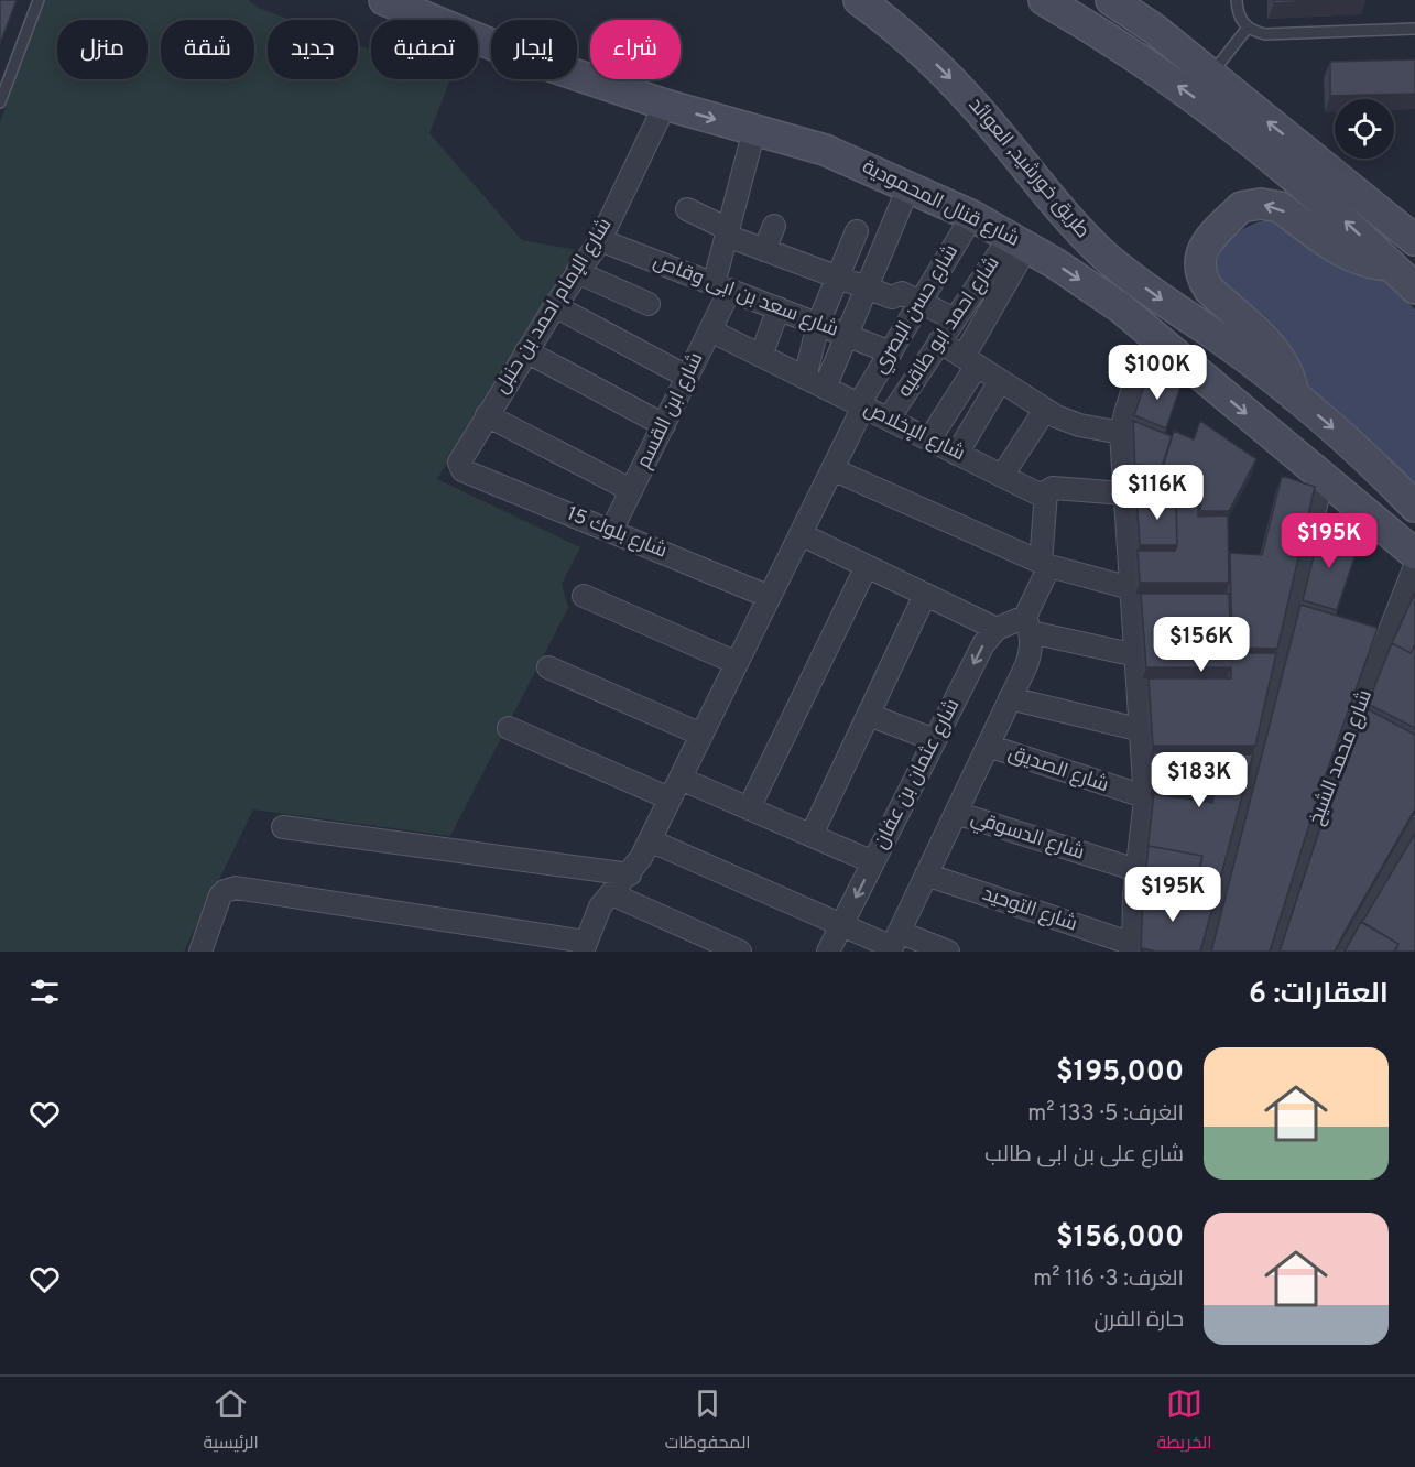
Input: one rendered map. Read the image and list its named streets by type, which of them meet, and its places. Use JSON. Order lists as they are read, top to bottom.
{
  "streets": {
    "main road": ["طريق خورشيد, العوائد", "شارع قنال المحمودية"],
    "street": [
      "شارع سعد بن ابى وقاص",
      "شارع الإمام احمد بن حنبل",
      "شارع حسن البصري",
      "شارع احمد ابو طاقيه",
      "شارع ابن القسم",
      "شارع الإخلاص",
      "شارع بلوك 15",
      "شارع محمد الشيخ",
      "شارع الصديق",
      "شارع عثمان بن عفان",
      "شارع الدسوقي",
      "شارع التوحيد"
    ]
  },
  "crossings": [
    ["شارع قنال المحمودية", "شارع الإمام احمد بن حنبل"],
    ["شارع قنال المحمودية", "شارع حسن البصري"],
    ["شارع قنال المحمودية", "شارع احمد ابو طاقيه"],
    ["شارع قنال المحمودية", "شارع ابن القسم"],
    ["شارع سعد بن ابى وقاص", "شارع الإمام احمد بن حنبل"],
    ["شارع سعد بن ابى وقاص", "شارع حسن البصري"],
    ["شارع سعد بن ابى وقاص", "شارع احمد ابو طاقيه"],
    ["شارع سعد بن ابى وقاص", "شارع ابن القسم"],
    ["شارع الإمام احمد بن حنبل", "شارع بلوك 15"],
    ["شارع حسن البصري", "شارع الإخلاص"],
    ["شارع حسن البصري", "شارع بلوك 15"],
    ["شارع احمد ابو طاقيه", "شارع الإخلاص"],
    ["شارع ابن القسم", "شارع الإخلاص"],
    ["شارع ابن القسم", "شارع بلوك 15"]
  ],
  "page": {
    "chip": [
      "شراء",
      "إيجار",
      "تصفية",
      "جديد",
      "شقة",
      "منزل"
    ],
    "price": [
      "$100K",
      "$116K",
      "$195K",
      "$156K",
      "$183K",
      "$195K"
    ],
    "heading": "العقارات: 6",
    "list": [
      {
        "name": "$195,000",
        "note": "الغرف: 5 · 133 m² · شارع على بن ابى طالب"
      },
      {
        "name": "$156,000",
        "note": "الغرف: 3 · 116 m² · حارة الفرن"
      }
    ],
    "tabs": ["الخريطة", "المحفوظات", "الرئيسية"]
  }
}
